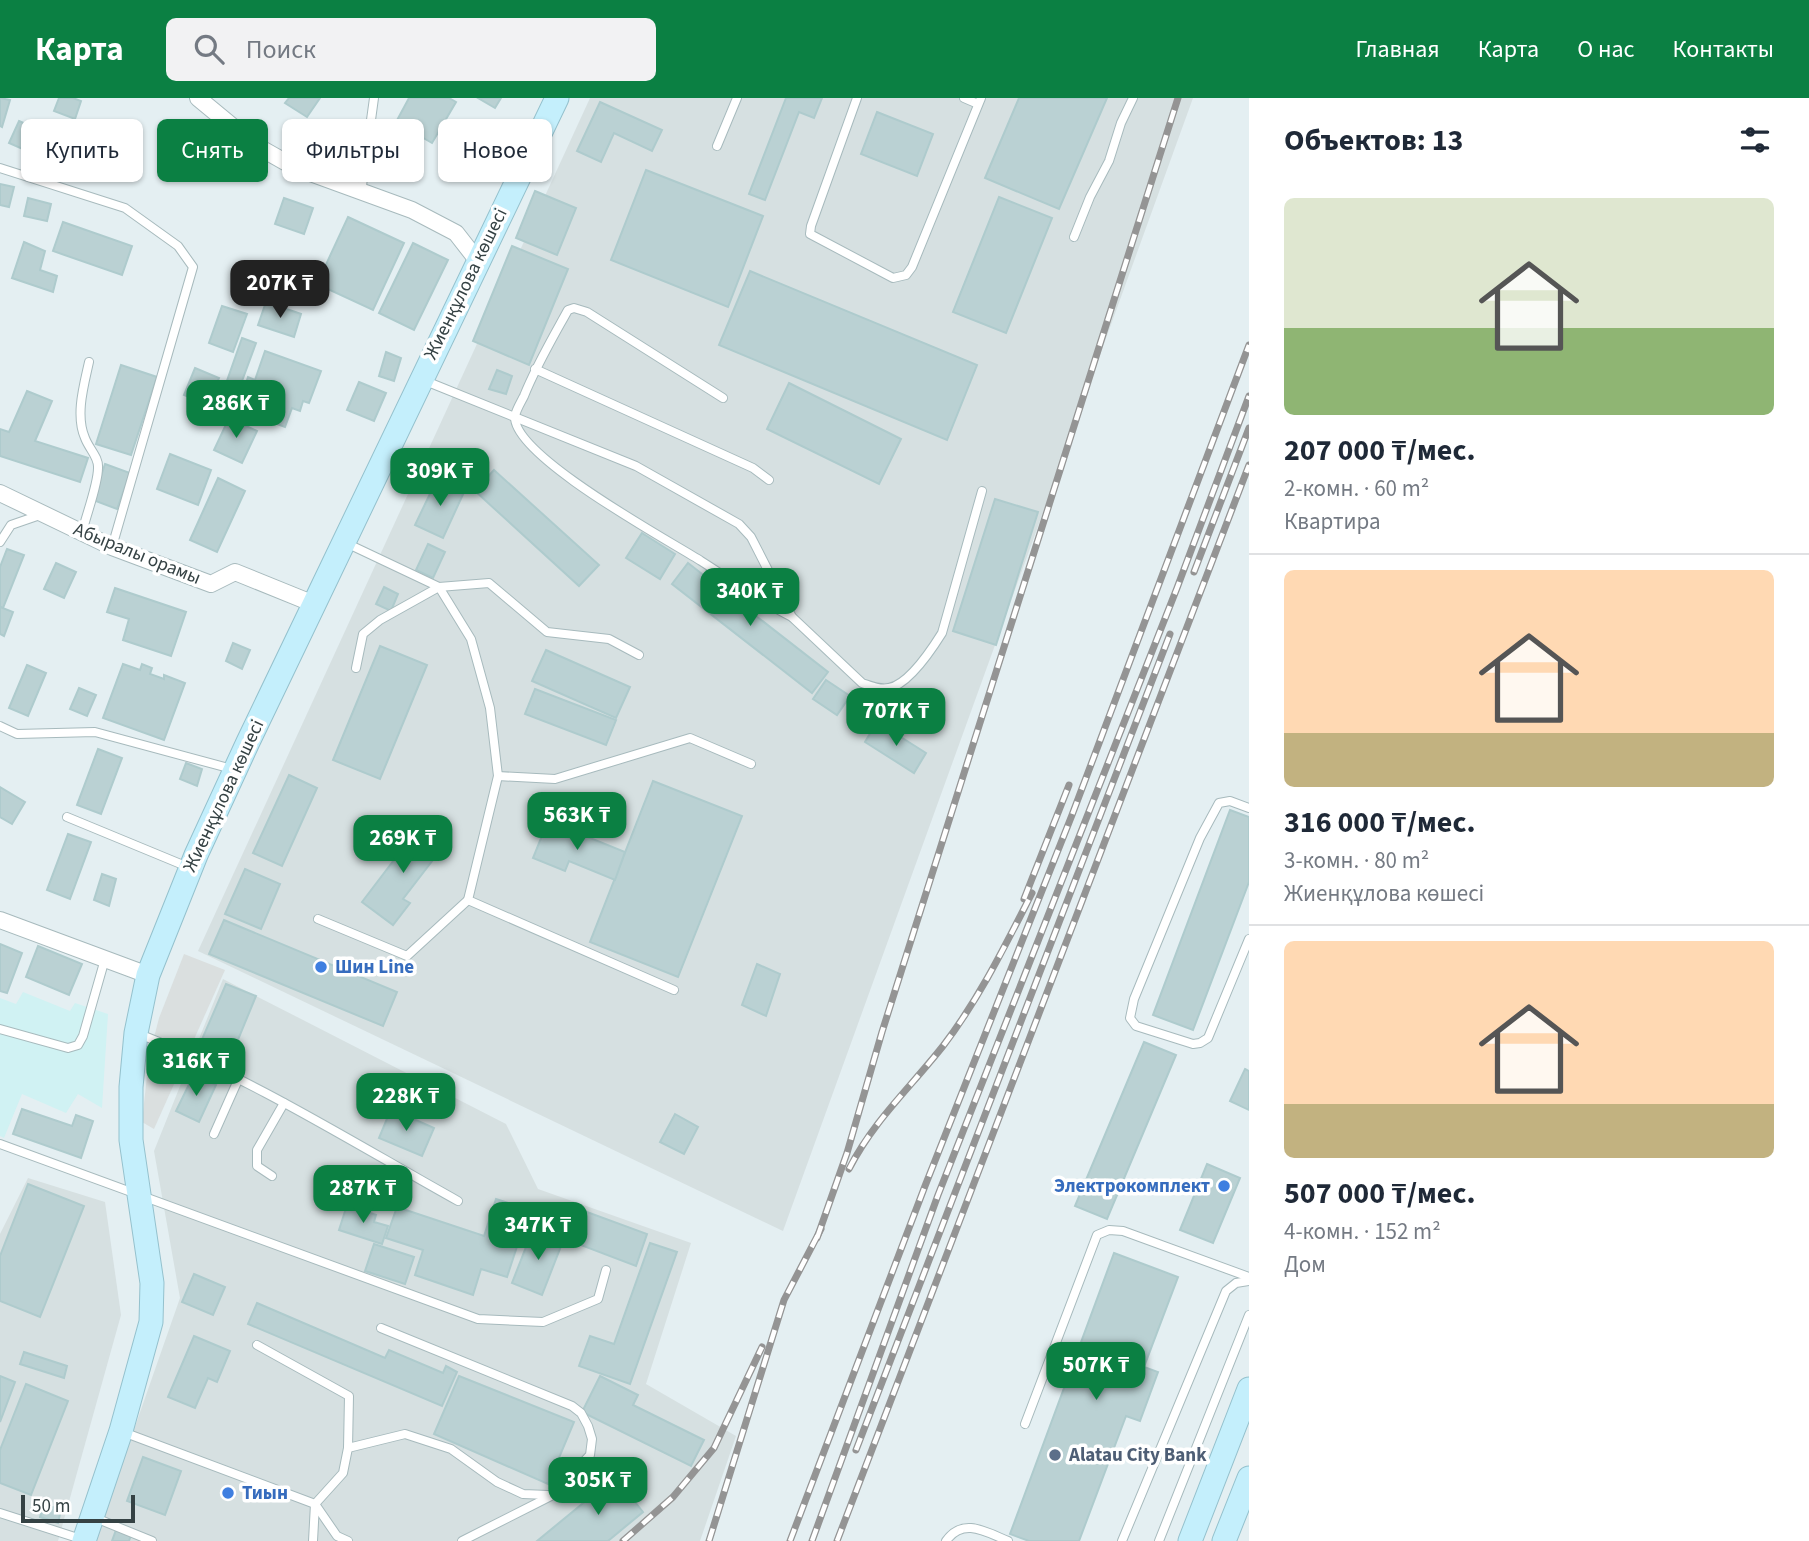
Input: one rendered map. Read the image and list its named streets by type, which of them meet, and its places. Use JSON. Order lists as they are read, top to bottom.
{
  "streets": {
    "street": ["Жиенқұлова көшесі", "Абыралы орамы"]
  },
  "crossings": [
    ["Жиенқұлова көшесі", "Абыралы орамы"]
  ],
  "places": [
    "Шин Line",
    "Электрокомплект",
    "Alatau City Bank",
    "Тиын"
  ],
  "scale_bar": "50 m",
  "page": {
    "header": "Карта",
    "search": "Поиск",
    "nav": [
      "Главная",
      "Карта",
      "О нас",
      "Контакты"
    ],
    "heading": "Объектов: 13",
    "chip": [
      "Купить",
      "Снять",
      "Фильтры",
      "Новое"
    ],
    "list": [
      {
        "name": "207 000 ₸/мес.",
        "note": "2-комн. · 60 m² · Квартира"
      },
      {
        "name": "316 000 ₸/мес.",
        "note": "3-комн. · 80 m² · Жиенқұлова көшесі"
      },
      {
        "name": "507 000 ₸/мес.",
        "note": "4-комн. · 152 m² · Дом"
      }
    ],
    "price": [
      "207K ₸",
      "286K ₸",
      "309K ₸",
      "340K ₸",
      "707K ₸",
      "563K ₸",
      "269K ₸",
      "316K ₸",
      "228K ₸",
      "287K ₸",
      "347K ₸",
      "507K ₸",
      "305K ₸"
    ],
    "scale": "50 m"
  }
}
